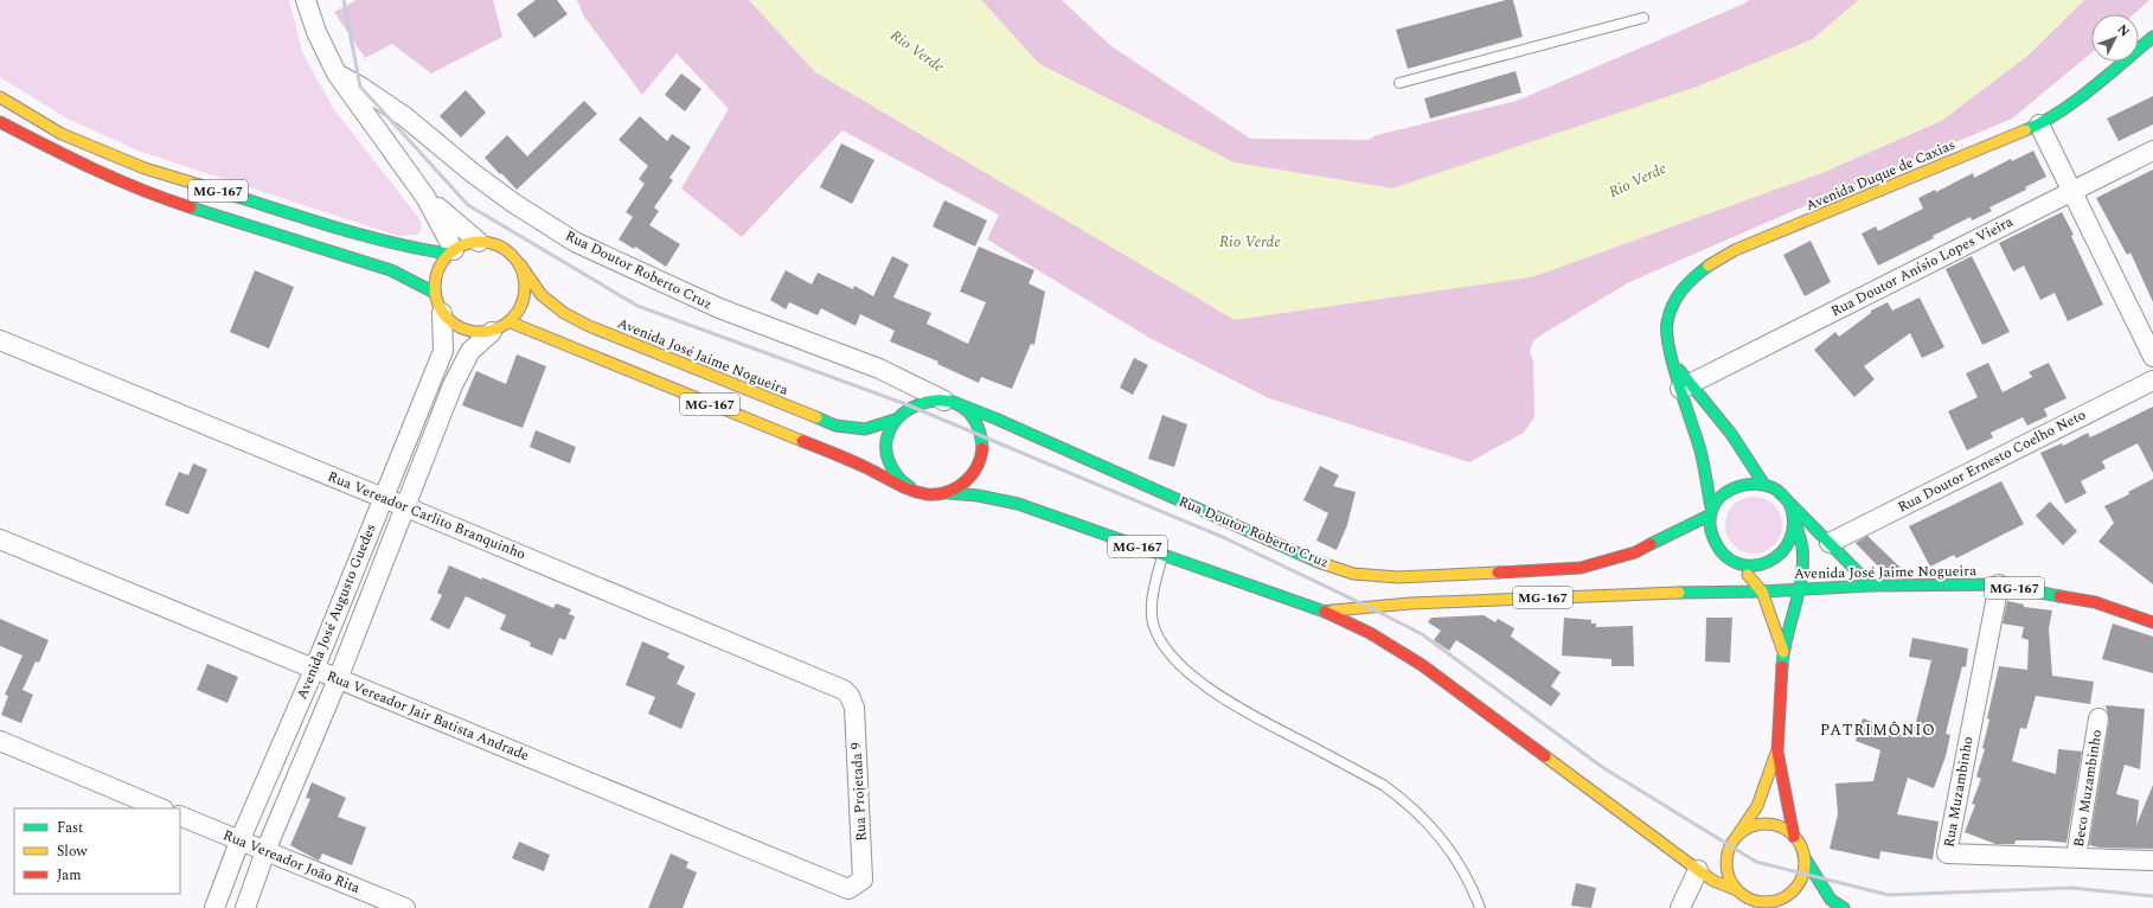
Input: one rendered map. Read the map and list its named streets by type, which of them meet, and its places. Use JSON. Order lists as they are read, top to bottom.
{
  "streets": {
    "main road": [
      "Avenida Duque de Caxias",
      "MG-167",
      "Rua Doutor Roberto Cruz",
      "Avenida José Jaime Nogueira"
    ],
    "street": [
      "Rua Doutor Anísio Lopes Vieira",
      "Rua Doutor Ernesto Coelho Neto",
      "Rua Vereador Carlito Branquinho",
      "Avenida José Augusto Guedes",
      "Rua Vereador Jair Batista Andrade",
      "Beco Muzambinho",
      "Rua Projetada 9",
      "Rua Muzambinho",
      "Rua Vereador João Rita"
    ]
  },
  "crossings": [
    ["Avenida Duque de Caxias", "Rua Doutor Anísio Lopes Vieira"],
    ["Avenida Duque de Caxias", "Rua Doutor Roberto Cruz"],
    ["Avenida Duque de Caxias", "Avenida José Jaime Nogueira"],
    ["Avenida Duque de Caxias", "Rua Doutor Ernesto Coelho Neto"],
    ["MG-167", "Avenida José Jaime Nogueira"],
    ["MG-167", "Avenida José Augusto Guedes"],
    ["Rua Doutor Roberto Cruz", "Avenida José Jaime Nogueira"],
    ["Avenida José Jaime Nogueira", "Avenida José Augusto Guedes"],
    ["Avenida José Jaime Nogueira", "Rua Muzambinho"],
    ["Rua Vereador Carlito Branquinho", "Avenida José Augusto Guedes"],
    ["Rua Vereador Carlito Branquinho", "Rua Projetada 9"],
    ["Avenida José Augusto Guedes", "Rua Vereador Jair Batista Andrade"],
    ["Avenida José Augusto Guedes", "Rua Vereador João Rita"],
    ["Rua Vereador Jair Batista Andrade", "Rua Projetada 9"],
    ["Beco Muzambinho", "Rua Muzambinho"]
  ],
  "districts": ["PATRIMÔNIO"],
  "water": ["Rio Verde"],
  "legend": ["Fast", "Slow", "Jam"],
  "north": "top right"
}
